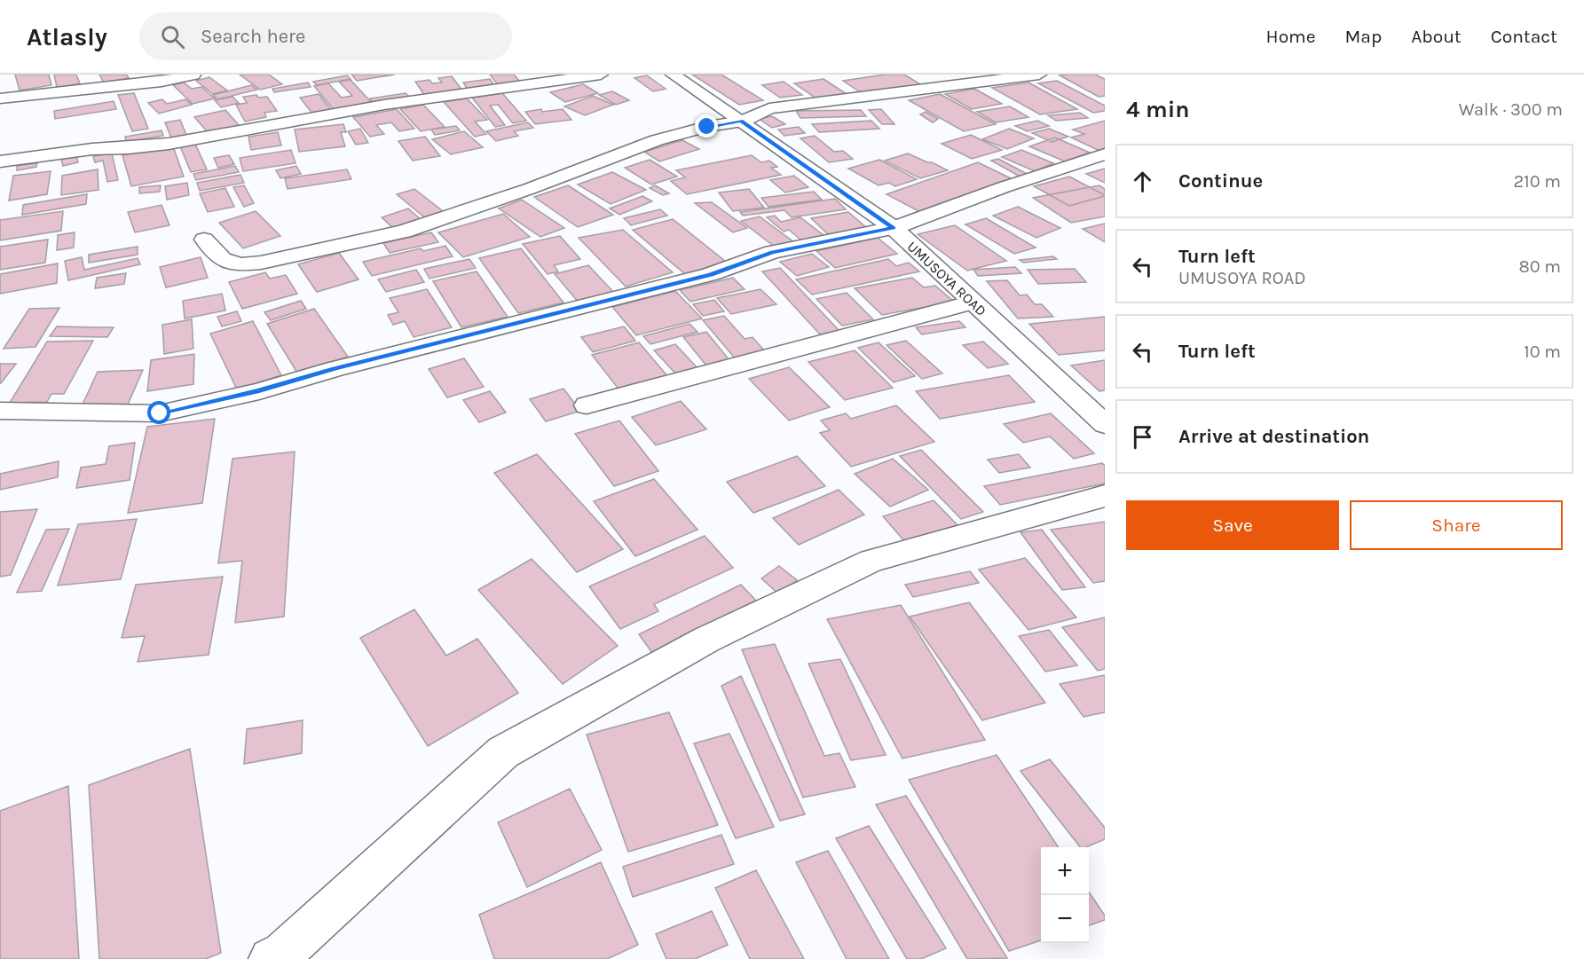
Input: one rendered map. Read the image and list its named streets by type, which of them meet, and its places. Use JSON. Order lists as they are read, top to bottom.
{
  "streets": {
    "street": ["UMUSOYA ROAD"]
  },
  "page": {
    "header": "Atlasly",
    "search": "Search here",
    "nav": [
      "Home",
      "Map",
      "About",
      "Contact"
    ],
    "heading": ["4 min", "Walk · 300 m"],
    "list": [
      ["Continue", "210 m"],
      ["Turn left", "UMUSOYA ROAD", "80 m"],
      ["Turn left", "10 m"],
      "Arrive at destination"
    ],
    "buttons": ["Save", "Share"],
    "map_buttons": ["+", "−"]
  }
}
